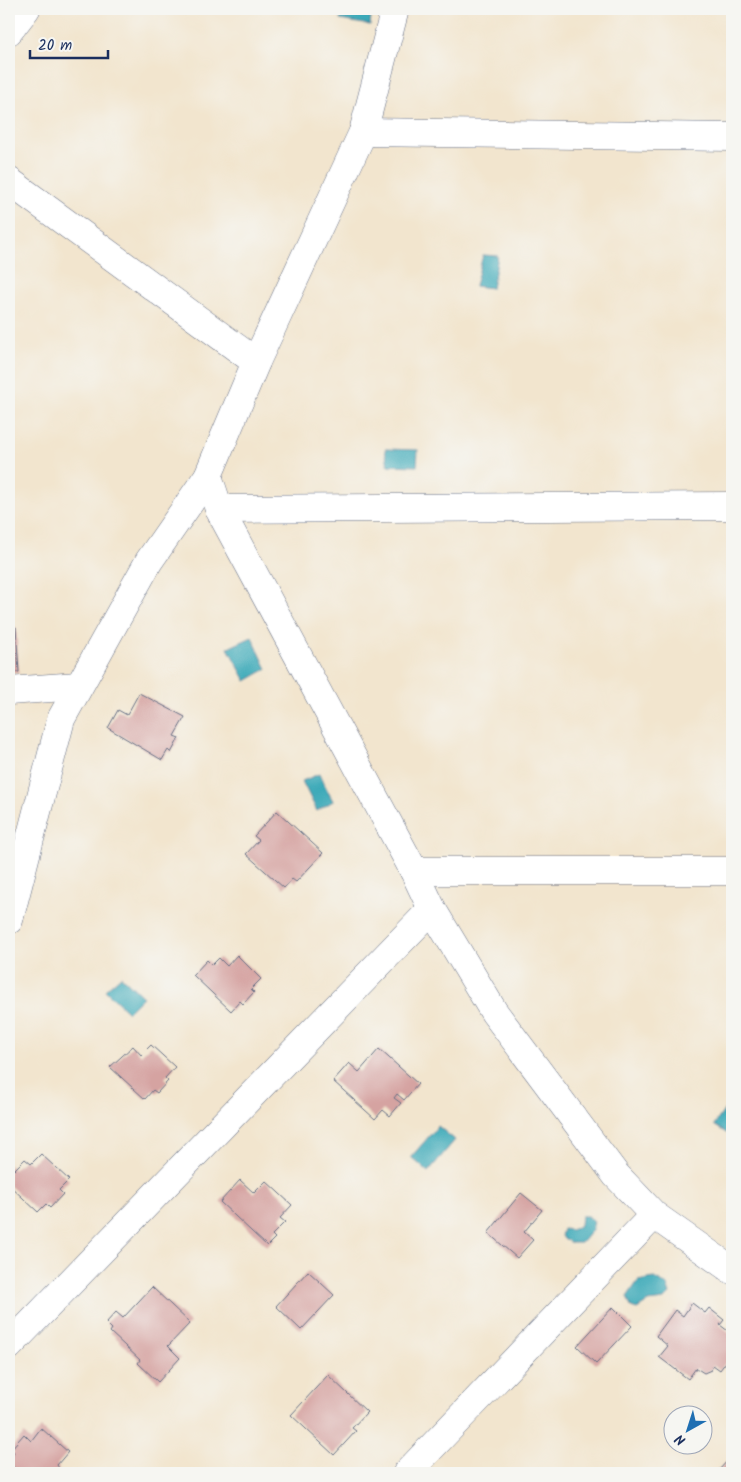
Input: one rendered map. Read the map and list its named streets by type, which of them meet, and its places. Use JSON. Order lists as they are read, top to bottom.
{
  "scale_bar": "20 m",
  "north": "bottom left"
}
